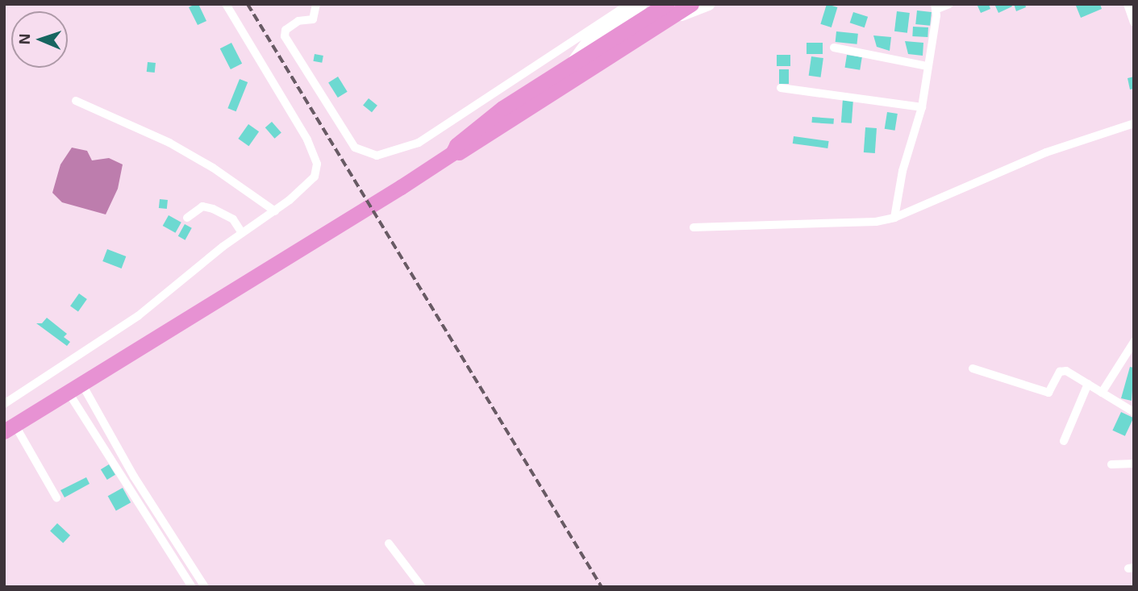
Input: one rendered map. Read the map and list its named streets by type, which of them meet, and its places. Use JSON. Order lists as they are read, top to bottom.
{
  "north": "left"
}
